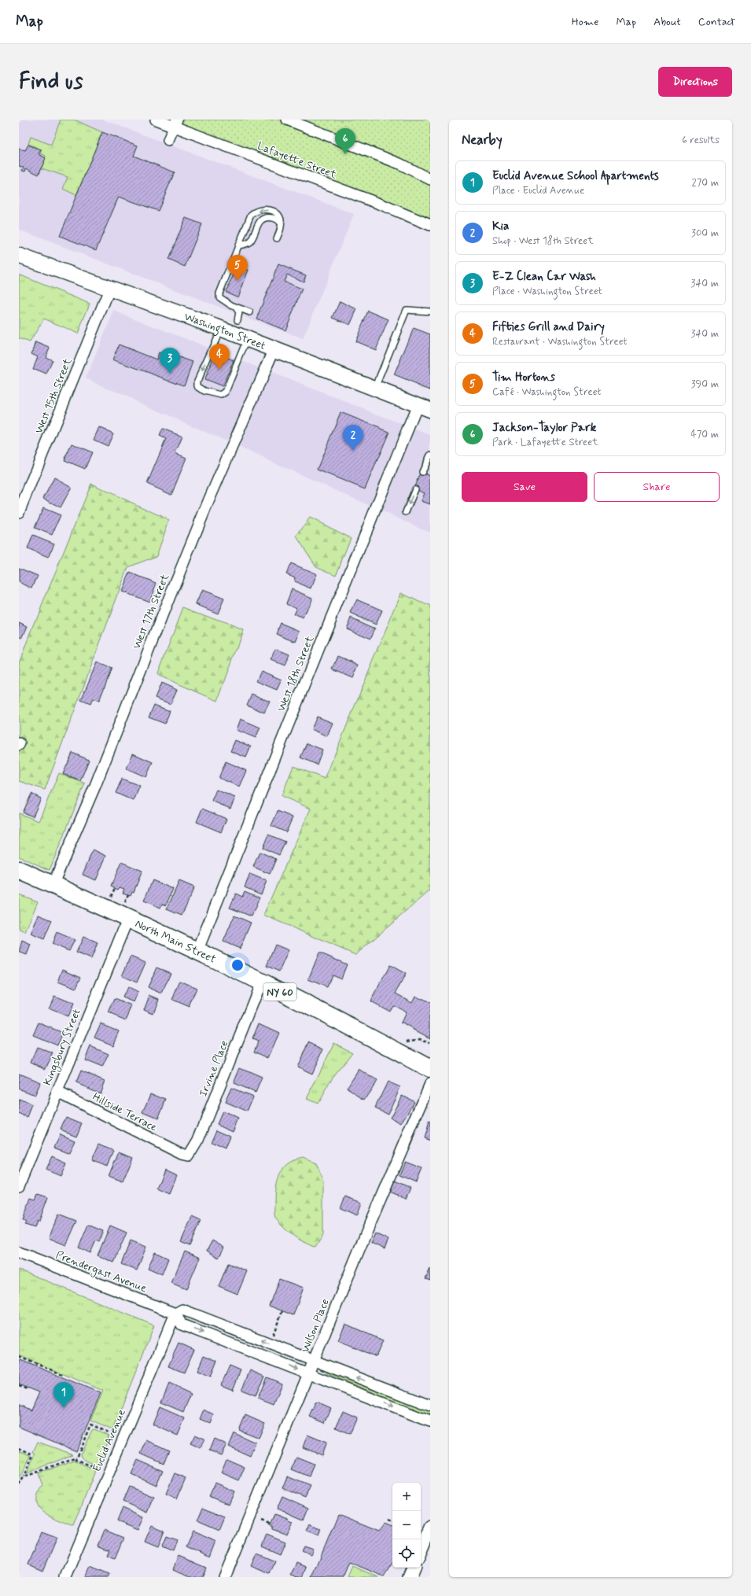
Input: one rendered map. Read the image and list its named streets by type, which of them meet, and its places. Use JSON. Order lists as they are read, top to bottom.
{
  "streets": {
    "highway": ["North Main Street", "NY 60"],
    "main road": ["Washington Street"],
    "street": [
      "Lafayette Street",
      "West 15th Street",
      "West 17th Street",
      "West 18th Street",
      "Kingsbury Street",
      "Irvine Place",
      "Hillside Terrace",
      "Prendergast Avenue",
      "Wilson Place",
      "Euclid Avenue"
    ]
  },
  "crossings": [
    ["Washington Street", "West 15th Street"],
    ["Washington Street", "West 17th Street"],
    ["Washington Street", "West 18th Street"],
    ["West 17th Street", "North Main Street"],
    ["West 18th Street", "North Main Street"],
    ["North Main Street", "Kingsbury Street"],
    ["North Main Street", "Irvine Place"],
    ["Kingsbury Street", "Hillside Terrace"],
    ["Irvine Place", "Hillside Terrace"],
    ["Prendergast Avenue", "Euclid Avenue"]
  ],
  "page": {
    "header": "Map",
    "nav": [
      "Home",
      "Map",
      "About",
      "Contact"
    ],
    "buttons": [
      "Directions",
      ["Save", "Share"]
    ],
    "title": "Find us",
    "heading": ["Nearby", "6 results"],
    "pins": [
      "6",
      "5",
      "4",
      "3",
      "2",
      "1"
    ],
    "list": [
      {
        "mark": "1",
        "name": "Euclid Avenue School Apartments",
        "note": "Place · Euclid Avenue",
        "value": "270 m"
      },
      {
        "mark": "2",
        "name": "Kia",
        "note": "Shop · West 18th Street",
        "value": "300 m"
      },
      {
        "mark": "3",
        "name": "E-Z Clean Car Wash",
        "note": "Place · Washington Street",
        "value": "340 m"
      },
      {
        "mark": "4",
        "name": "Fifties Grill and Dairy",
        "note": "Restaurant · Washington Street",
        "value": "340 m"
      },
      {
        "mark": "5",
        "name": "Tim Hortons",
        "note": "Café · Washington Street",
        "value": "390 m"
      },
      {
        "mark": "6",
        "name": "Jackson-Taylor Park",
        "note": "Park · Lafayette Street",
        "value": "470 m"
      }
    ],
    "map_buttons": ["+", "−"]
  }
}
